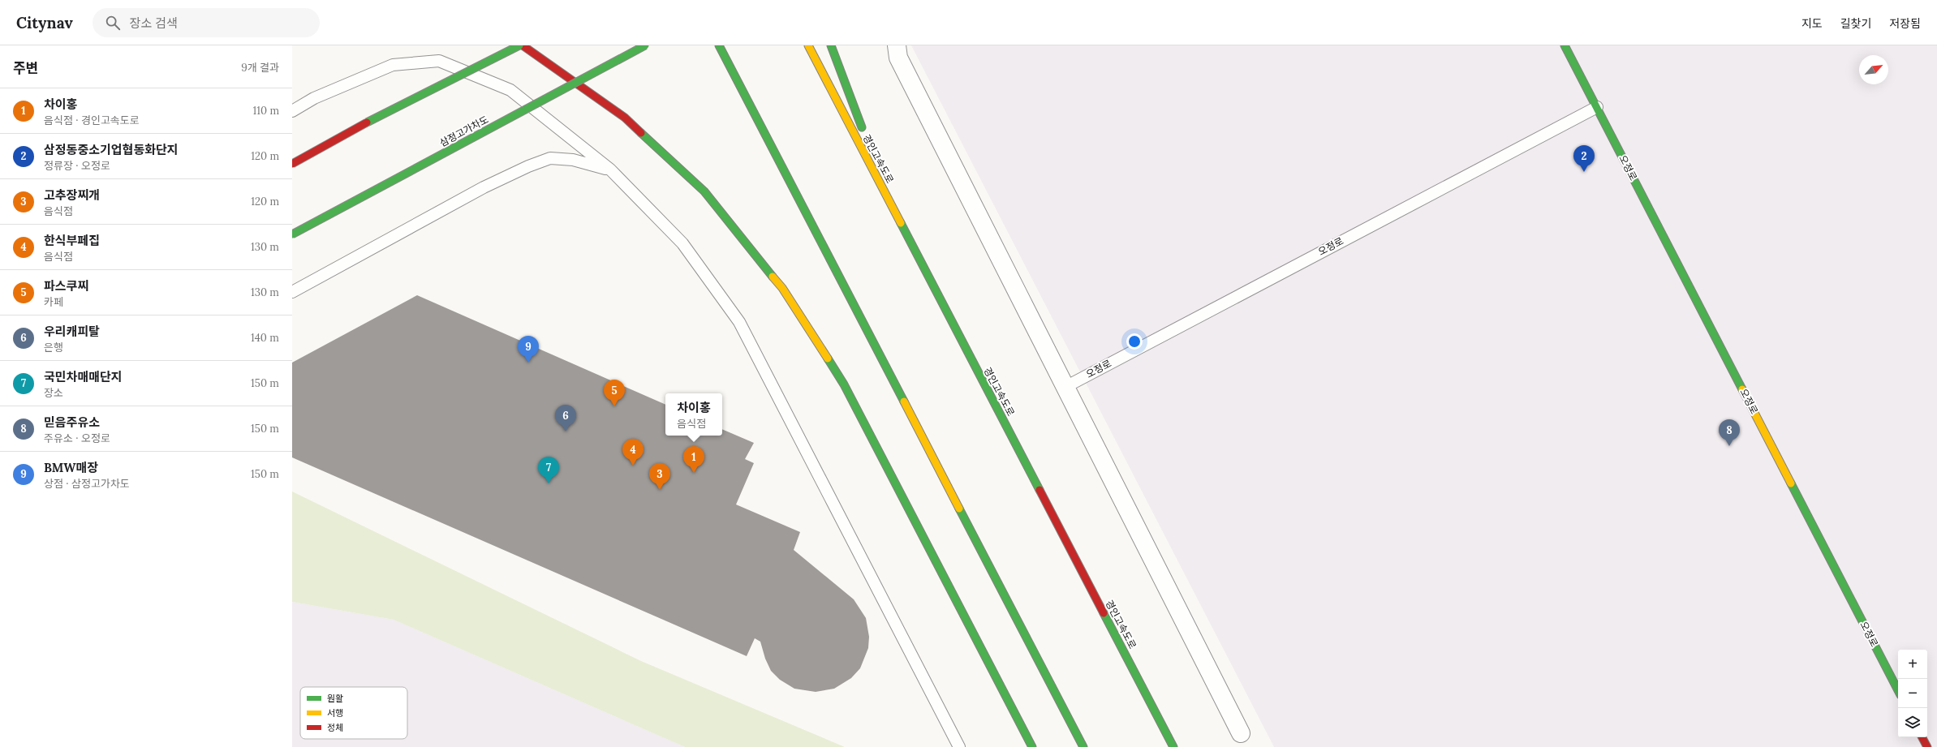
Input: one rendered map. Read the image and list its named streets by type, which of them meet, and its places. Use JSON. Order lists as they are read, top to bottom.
{
  "streets": {
    "main road": ["삼정고가차도", "경인고속도로", "오정로"]
  },
  "legend": ["원활", "서행", "정체"],
  "north": "top right",
  "page": {
    "header": "Citynav",
    "search": "장소 검색",
    "nav": ["지도", "길찾기", "저장됨"],
    "heading": ["주변", "9개 결과"],
    "list": [
      {
        "mark": "1",
        "name": "차이홍",
        "note": "음식점 · 경인고속도로",
        "value": "110 m"
      },
      {
        "mark": "2",
        "name": "삼정동중소기업협동화단지",
        "note": "정류장 · 오정로",
        "value": "120 m"
      },
      {
        "mark": "3",
        "name": "고추장찌개",
        "note": "음식점",
        "value": "120 m"
      },
      {
        "mark": "4",
        "name": "한식부페집",
        "note": "음식점",
        "value": "130 m"
      },
      {
        "mark": "5",
        "name": "파스쿠찌",
        "note": "카페",
        "value": "130 m"
      },
      {
        "mark": "6",
        "name": "우리캐피탈",
        "note": "은행",
        "value": "140 m"
      },
      {
        "mark": "7",
        "name": "국민차매매단지",
        "note": "장소",
        "value": "150 m"
      },
      {
        "mark": "8",
        "name": "믿음주유소",
        "note": "주유소 · 오정로",
        "value": "150 m"
      },
      {
        "mark": "9",
        "name": "BMW매장",
        "note": "상점 · 삼정고가차도",
        "value": "150 m"
      }
    ],
    "pins": [
      "2",
      "9",
      "5",
      "6",
      "8",
      "4",
      "1",
      "7",
      "3"
    ],
    "popup": ["차이홍", "음식점"],
    "map_buttons": ["+", "−"]
  }
}
